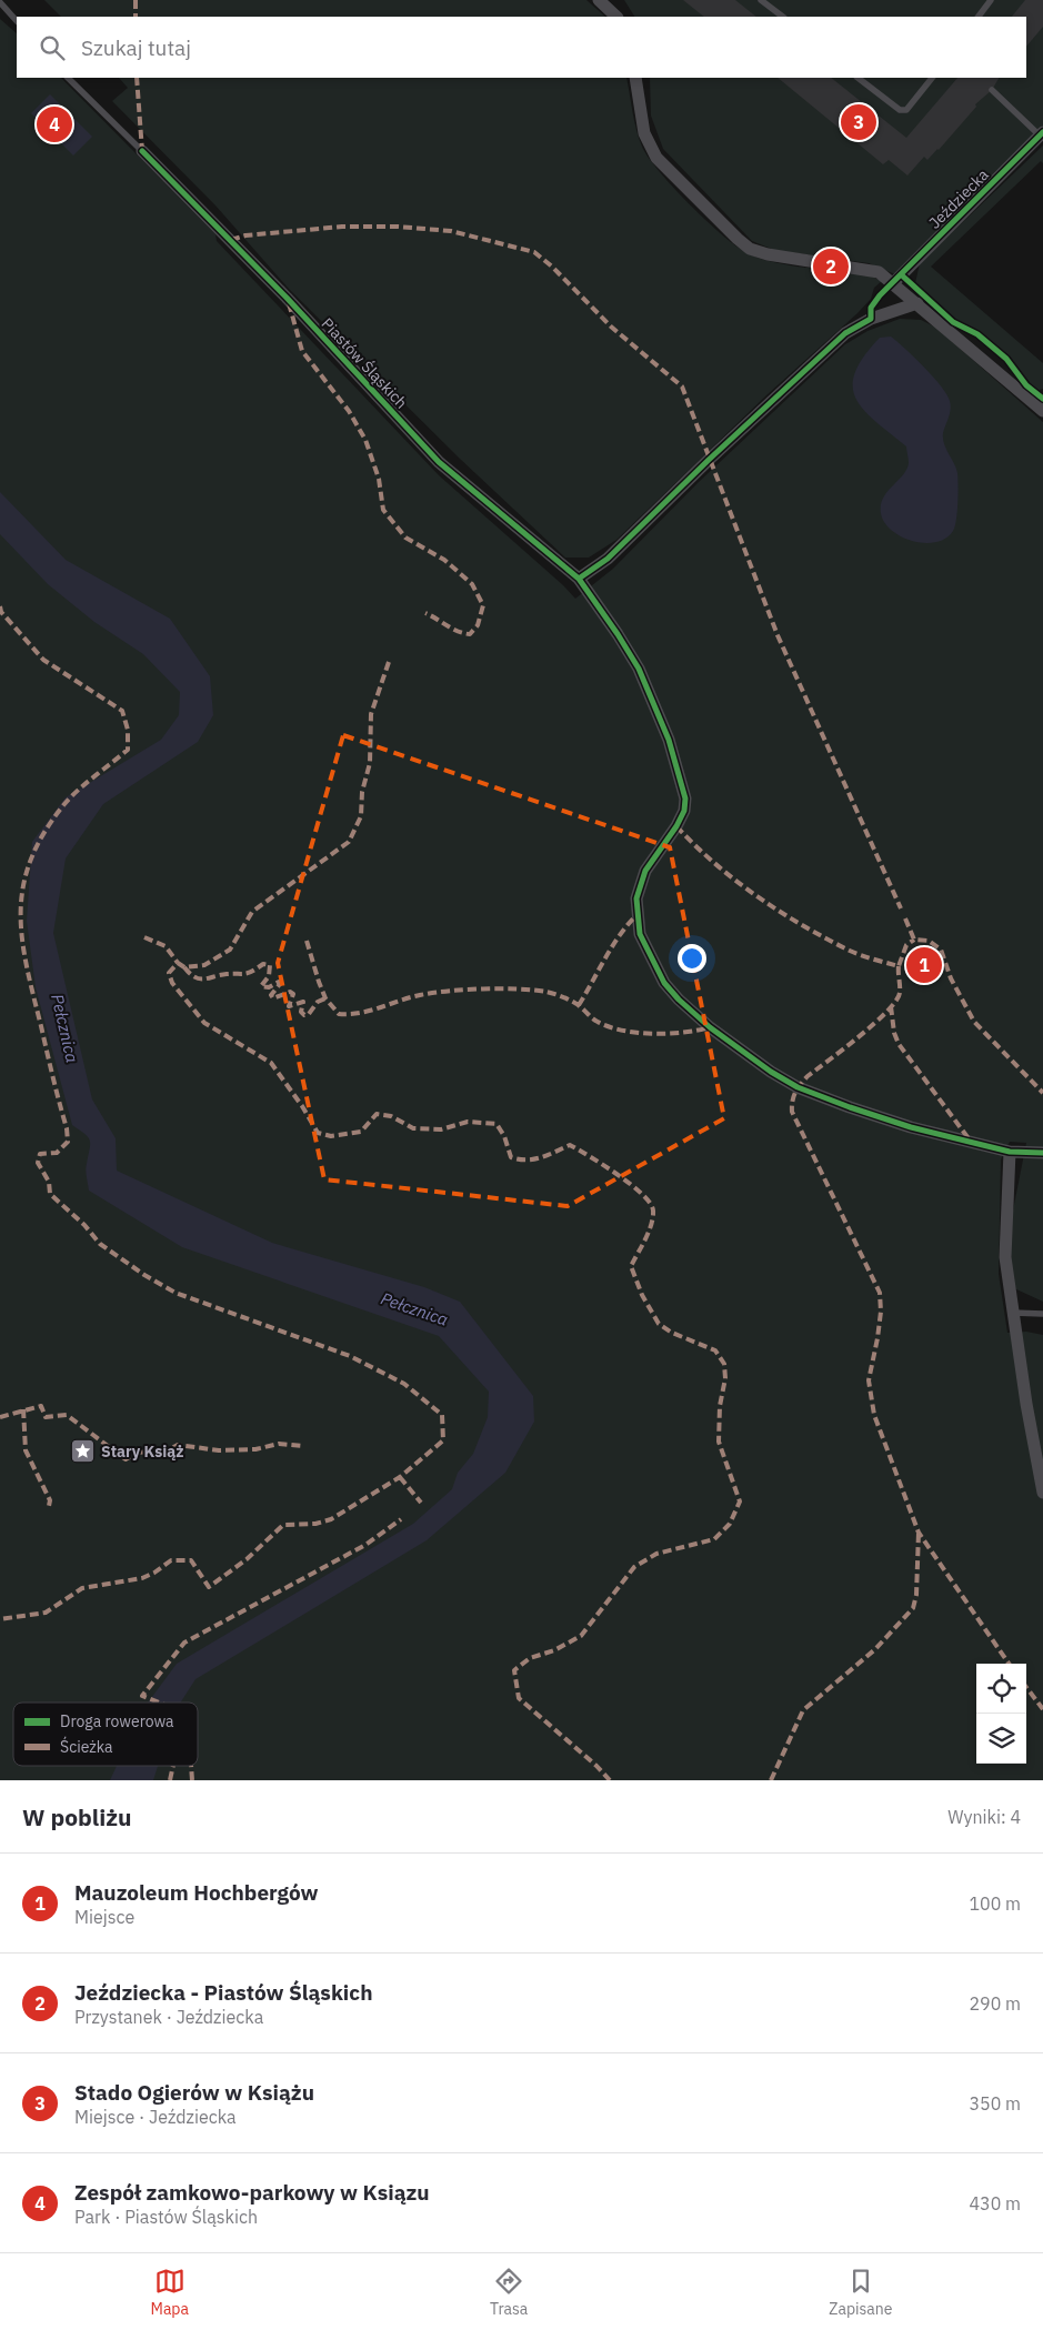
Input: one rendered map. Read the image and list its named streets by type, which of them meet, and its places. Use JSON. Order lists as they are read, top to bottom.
{
  "streets": {
    "street": ["Jeździecka", "Piastów Śląskich"]
  },
  "water": ["Pełcznica"],
  "places": {
    "place": ["Stary Książ"]
  },
  "legend": ["Droga rowerowa", "Ścieżka"],
  "page": {
    "search": "Szukaj tutaj",
    "pins": [
      "3",
      "4",
      "2",
      "1"
    ],
    "heading": ["W pobliżu", "Wyniki: 4"],
    "list": [
      {
        "mark": "1",
        "name": "Mauzoleum Hochbergów",
        "note": "Miejsce",
        "value": "100 m"
      },
      {
        "mark": "2",
        "name": "Jeździecka - Piastów Śląskich",
        "note": "Przystanek · Jeździecka",
        "value": "290 m"
      },
      {
        "mark": "3",
        "name": "Stado Ogierów w Książu",
        "note": "Miejsce · Jeździecka",
        "value": "350 m"
      },
      {
        "mark": "4",
        "name": "Zespół zamkowo-parkowy w Ksiązu",
        "note": "Park · Piastów Śląskich",
        "value": "430 m"
      }
    ],
    "nav": ["Mapa", "Trasa", "Zapisane"]
  }
}
